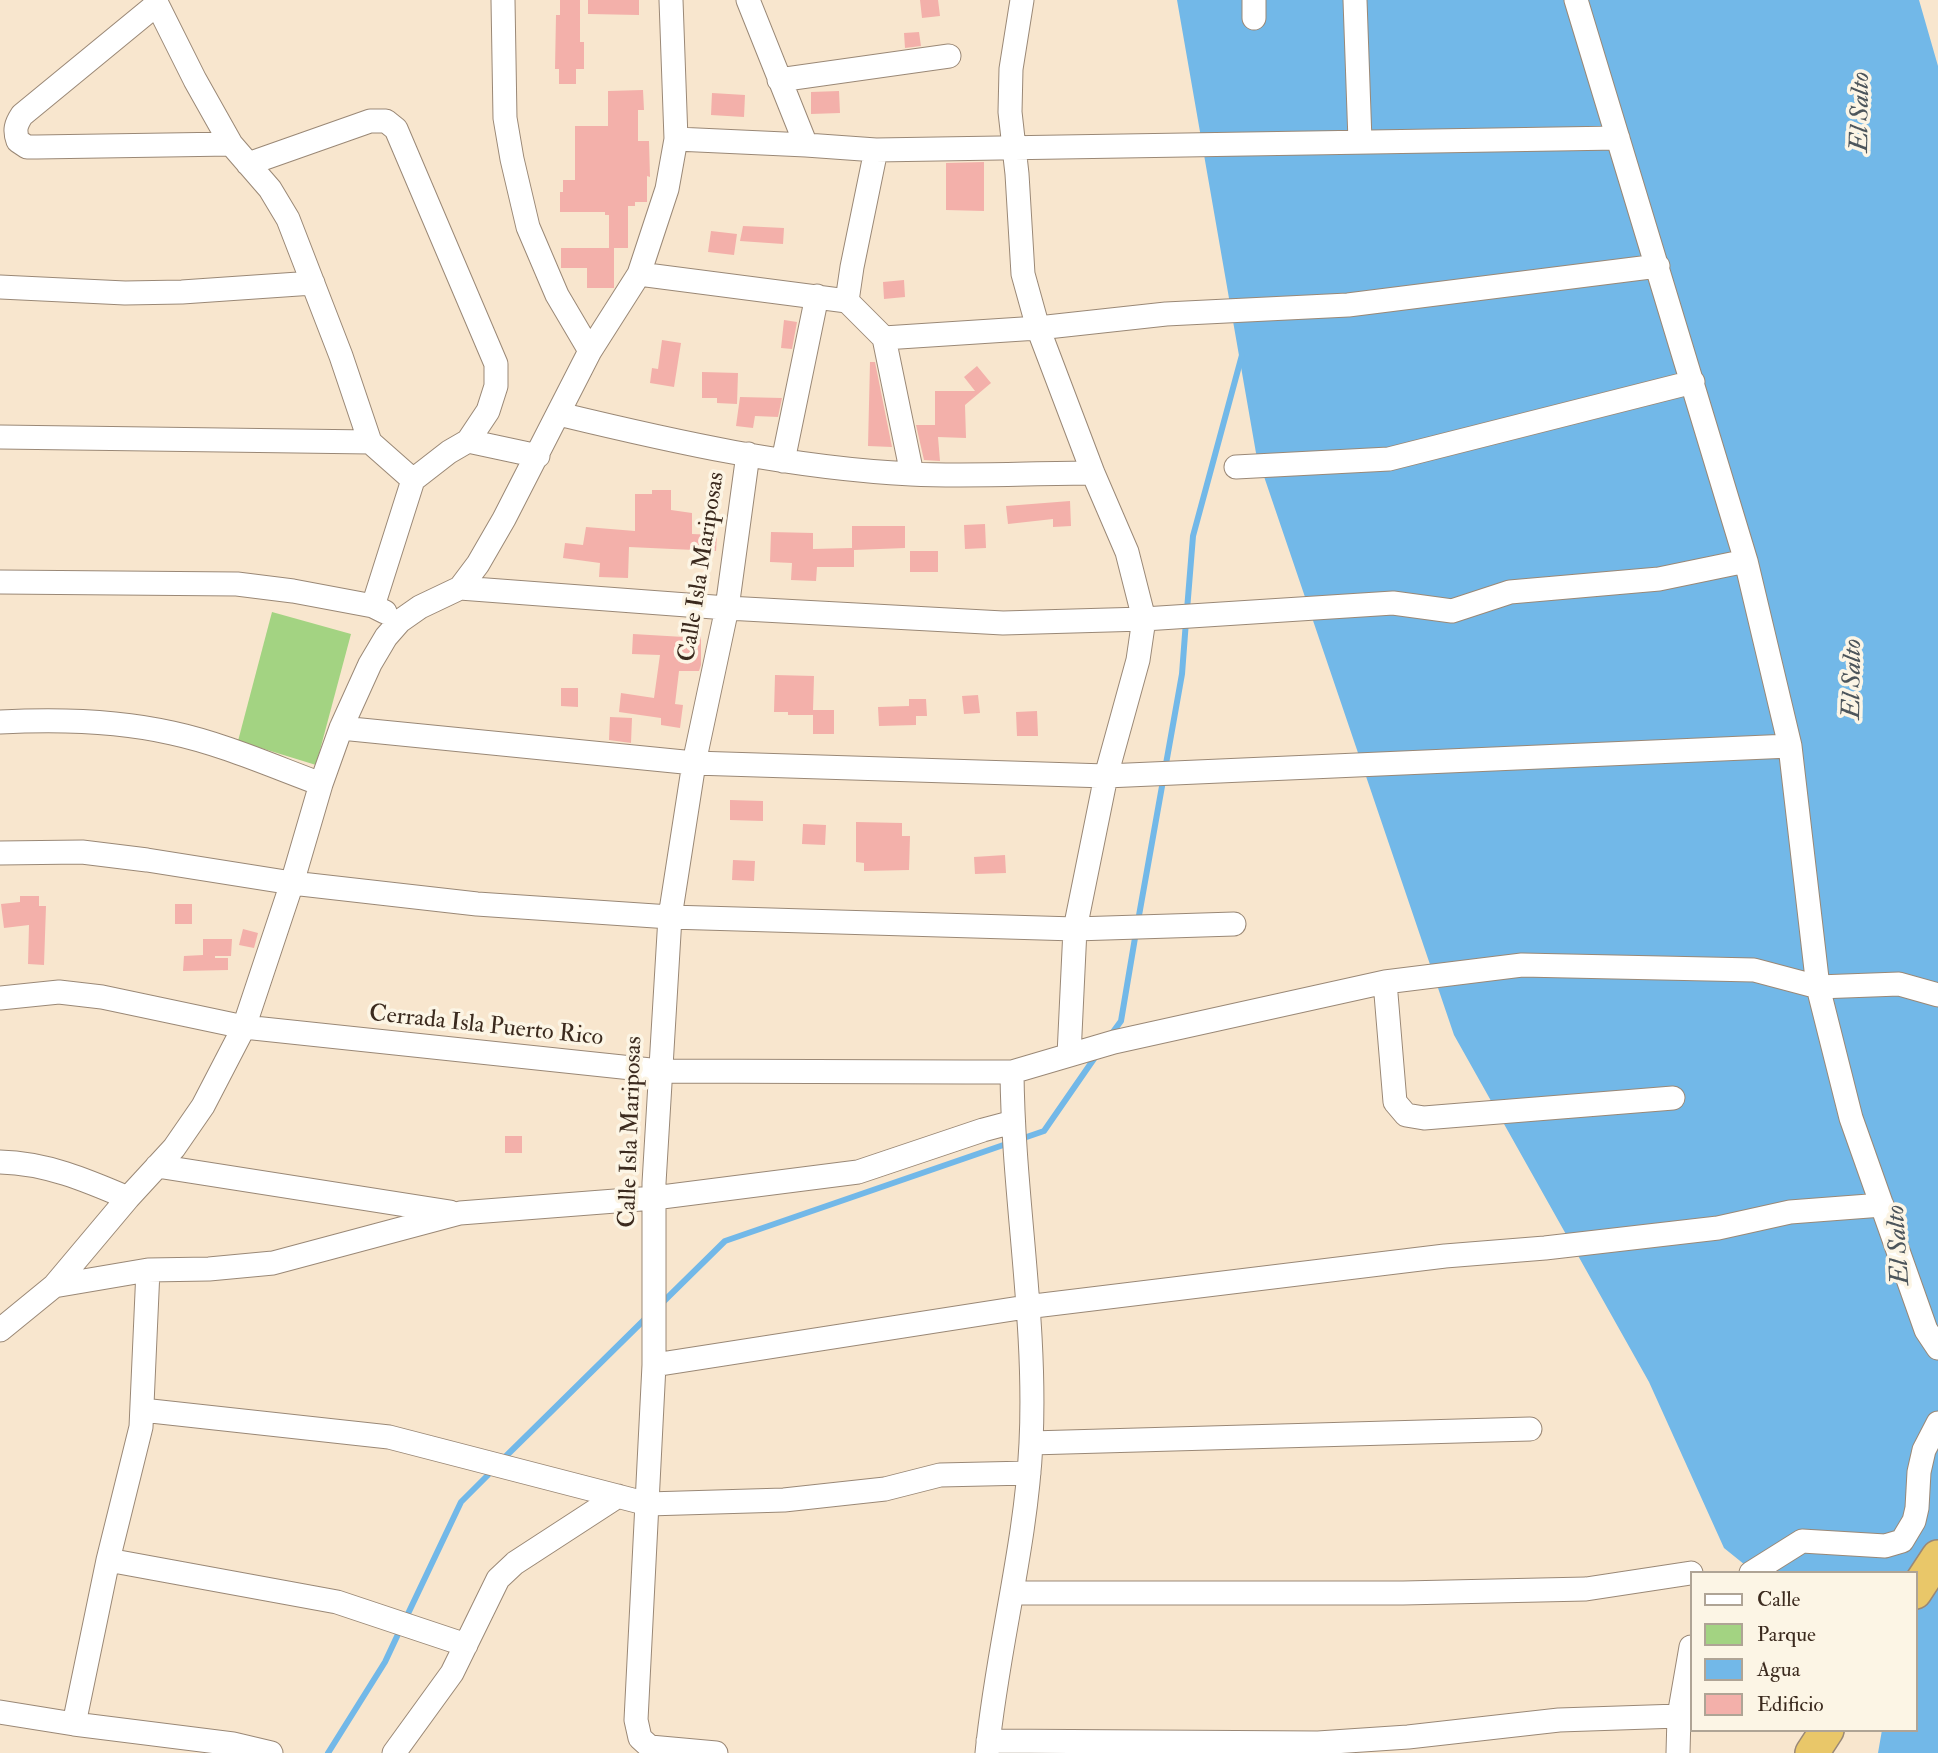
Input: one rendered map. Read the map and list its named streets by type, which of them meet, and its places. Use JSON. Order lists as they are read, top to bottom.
{
  "streets": {
    "street": ["Calle Isla Mariposas", "Cerrada Isla Puerto Rico"]
  },
  "crossings": [
    ["Calle Isla Mariposas", "Cerrada Isla Puerto Rico"]
  ],
  "water": ["El Salto"],
  "legend": [
    "Calle",
    "Parque",
    "Agua",
    "Edificio"
  ]
}
